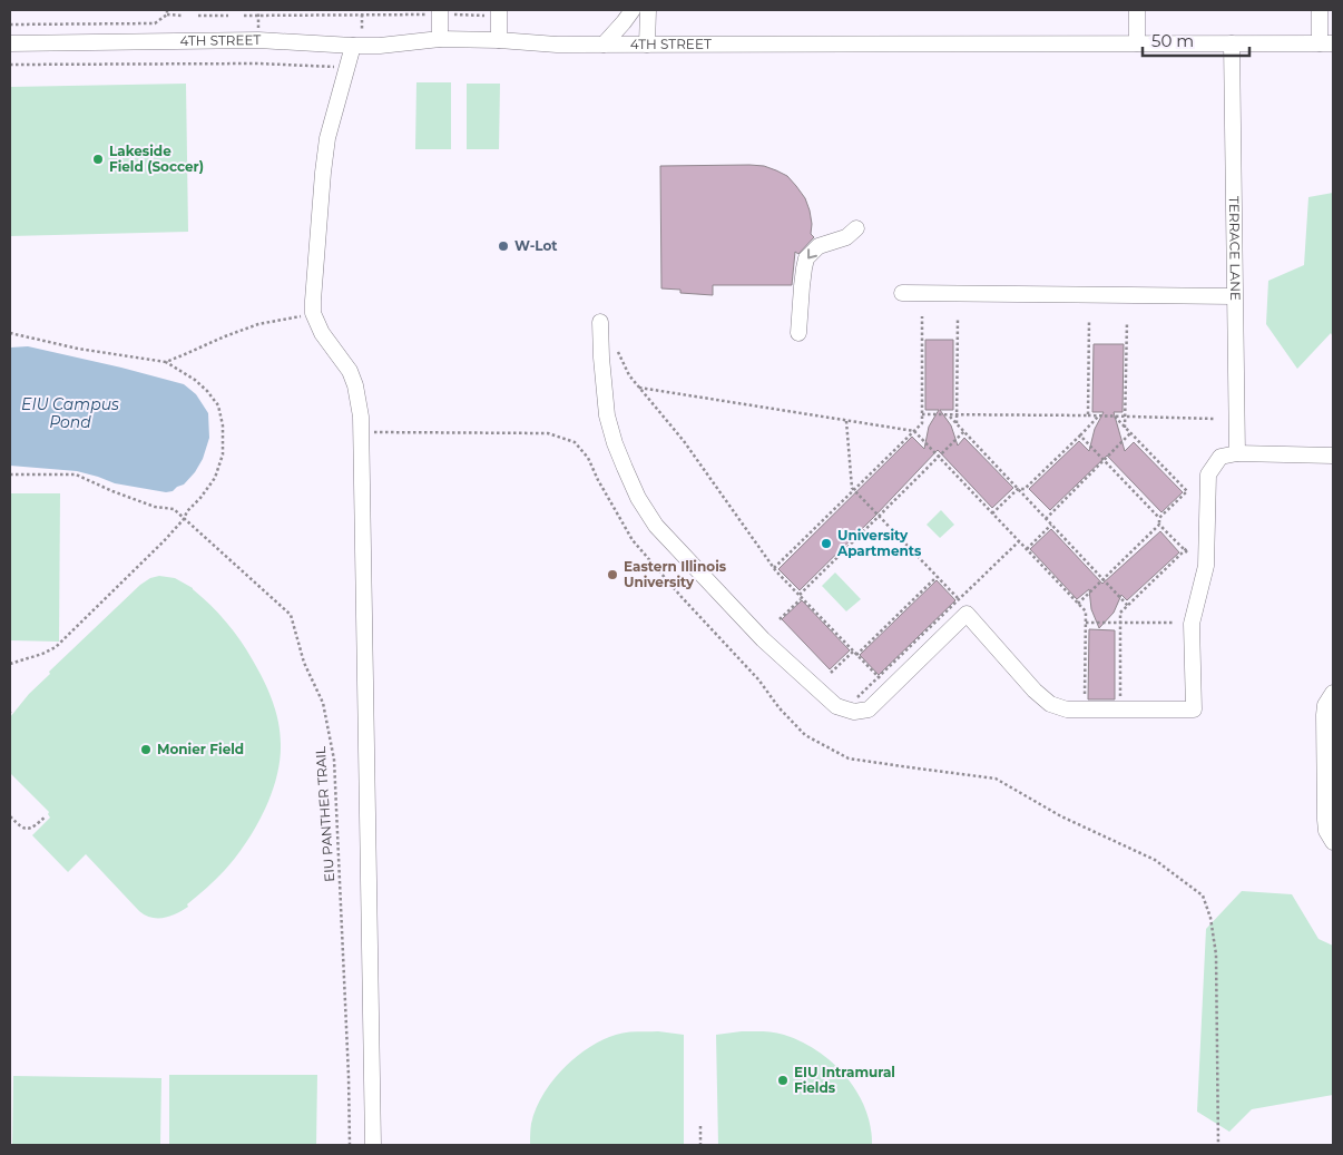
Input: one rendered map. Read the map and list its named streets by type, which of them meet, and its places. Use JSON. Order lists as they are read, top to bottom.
{
  "streets": {
    "street": ["4TH STREET", "TERRACE LANE"],
    "path": ["EIU PANTHER TRAIL"]
  },
  "crossings": [
    ["4TH STREET", "TERRACE LANE"]
  ],
  "water": ["EIU Campus Pond"],
  "places": [
    "Lakeside Field (Soccer)",
    "W-Lot",
    "University Apartments",
    "Eastern Illinois University",
    "Monier Field",
    "EIU Intramural Fields"
  ],
  "scale_bar": "50 m"
}
